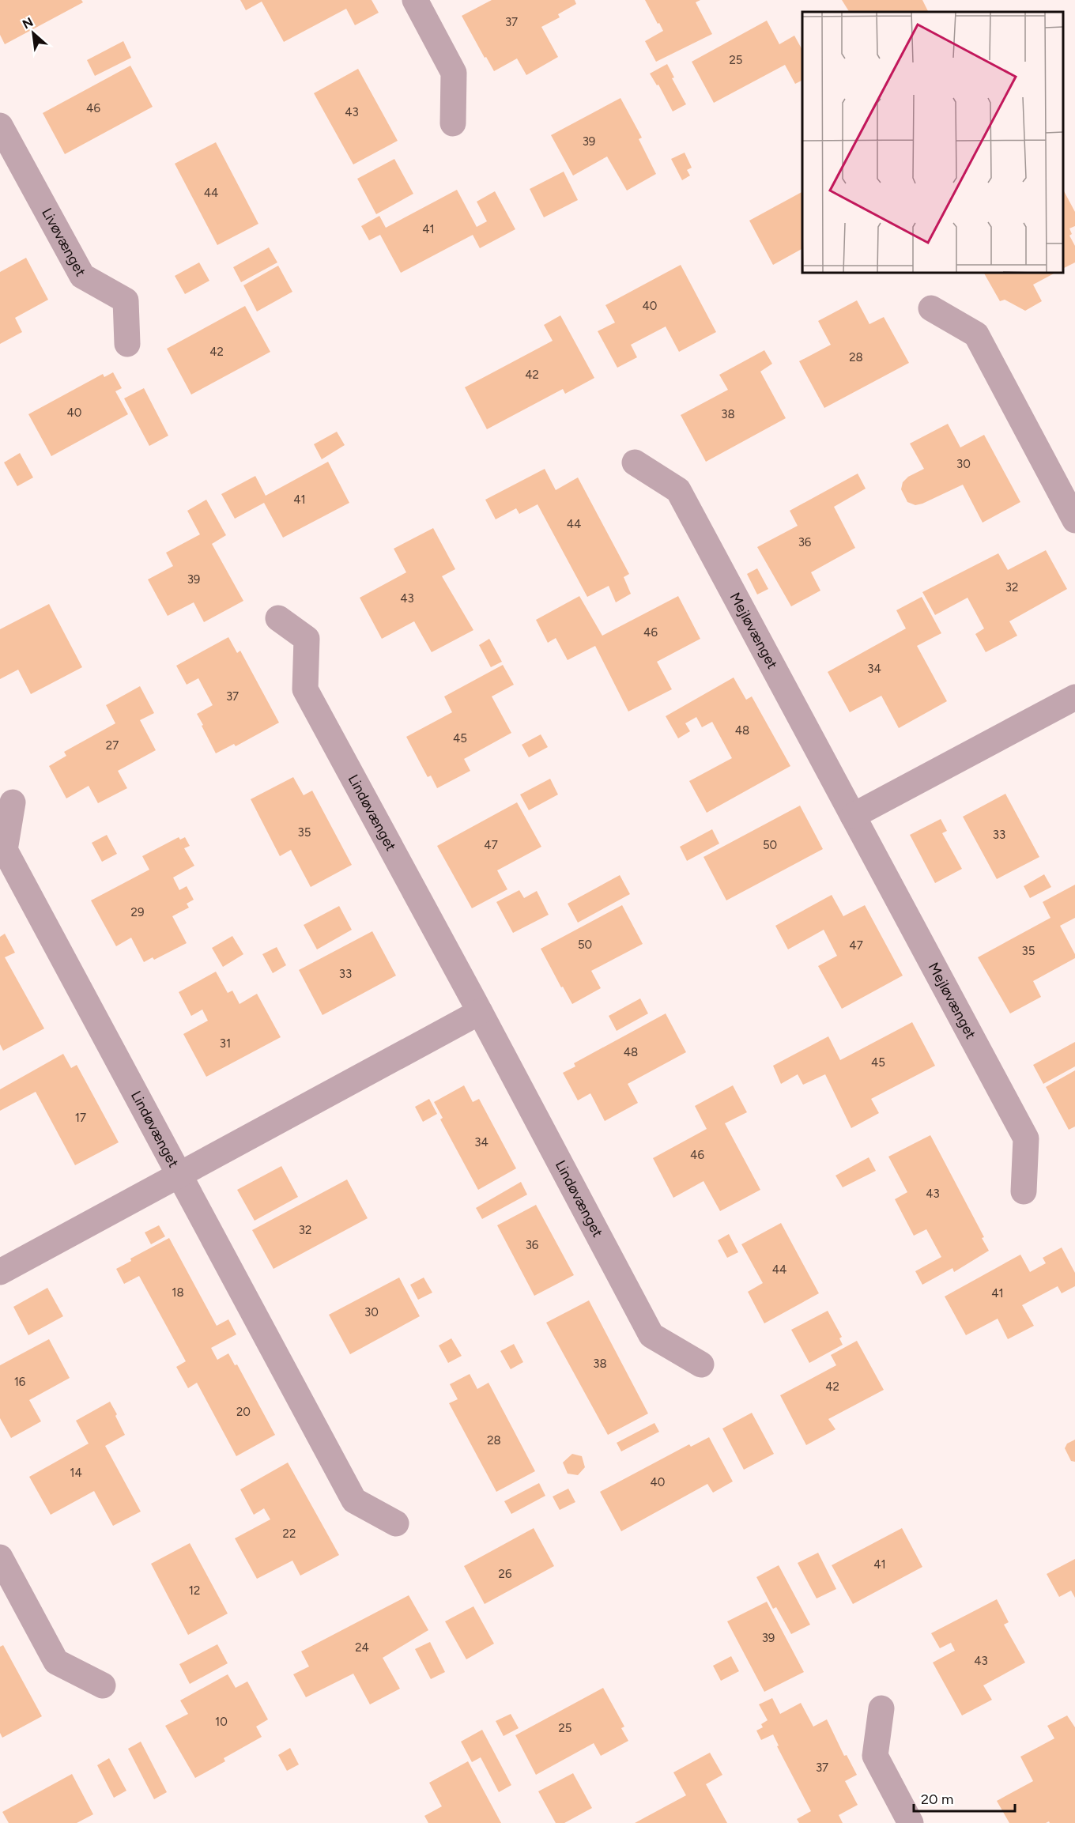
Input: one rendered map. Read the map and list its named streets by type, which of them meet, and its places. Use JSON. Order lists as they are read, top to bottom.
{
  "streets": {
    "street": ["Livøvænget", "Mejløvænget", "Lindøvænget"]
  },
  "house_numbers": [
    "37",
    "25",
    "46",
    "43",
    "39",
    "44",
    "41",
    "40",
    "42",
    "28",
    "42",
    "40",
    "38",
    "30",
    "41",
    "44",
    "36",
    "39",
    "32",
    "43",
    "46",
    "34",
    "37",
    "48",
    "45",
    "27",
    "35",
    "33",
    "47",
    "50",
    "29",
    "50",
    "47",
    "35",
    "33",
    "31",
    "48",
    "45",
    "17",
    "34",
    "46",
    "43",
    "32",
    "36",
    "44",
    "18",
    "41",
    "30",
    "38",
    "16",
    "42",
    "20",
    "28",
    "14",
    "40",
    "22",
    "41",
    "26",
    "12",
    "39",
    "24",
    "43",
    "10",
    "25",
    "37"
  ],
  "scale_bar": "20 m",
  "north": "top left"
}
